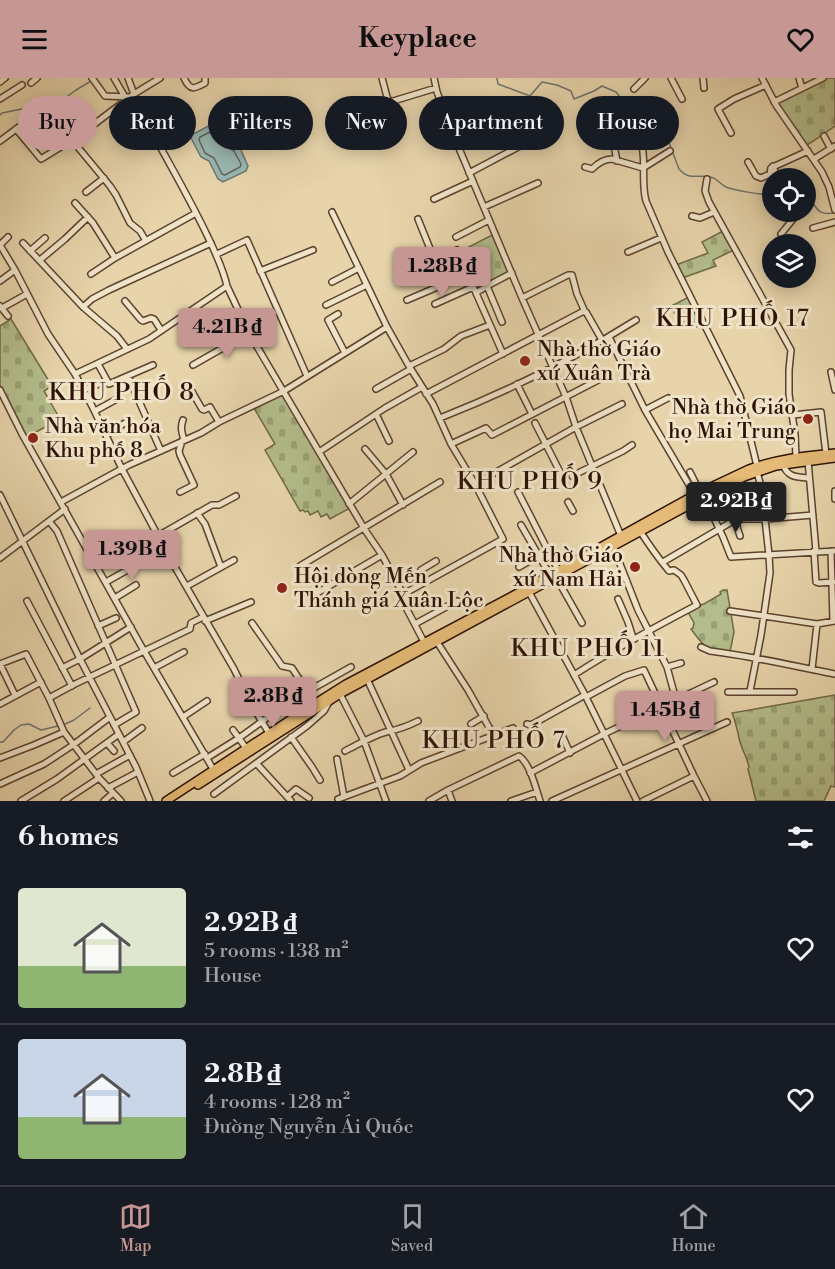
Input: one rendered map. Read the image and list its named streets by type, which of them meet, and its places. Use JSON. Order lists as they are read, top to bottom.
{
  "districts": [
    "KHU PHỐ 17",
    "KHU PHỐ 8",
    "KHU PHỐ 9",
    "KHU PHỐ 11",
    "KHU PHỐ 7"
  ],
  "places": [
    "Nhà thờ Giáo xứ Xuân Trà",
    "Nhà thờ Giáo họ Mai Trung",
    "Nhà văn hóa Khu phố 8",
    "Nhà thờ Giáo xứ Nam Hải",
    "Hội dòng Mến Thánh giá Xuân Lộc"
  ],
  "page": {
    "header": "Keyplace",
    "chip": [
      "Buy",
      "Rent",
      "Filters",
      "New",
      "Apartment",
      "House"
    ],
    "price": [
      "1.28B ₫",
      "4.21B ₫",
      "2.92B ₫",
      "1.39B ₫",
      "2.8B ₫",
      "1.45B ₫"
    ],
    "heading": "6 homes",
    "list": [
      {
        "name": "2.92B ₫",
        "note": "5 rooms · 138 m² · House"
      },
      {
        "name": "2.8B ₫",
        "note": "4 rooms · 128 m² · Đường Nguyễn Ái Quốc"
      }
    ],
    "tabs": ["Map", "Saved", "Home"]
  }
}
